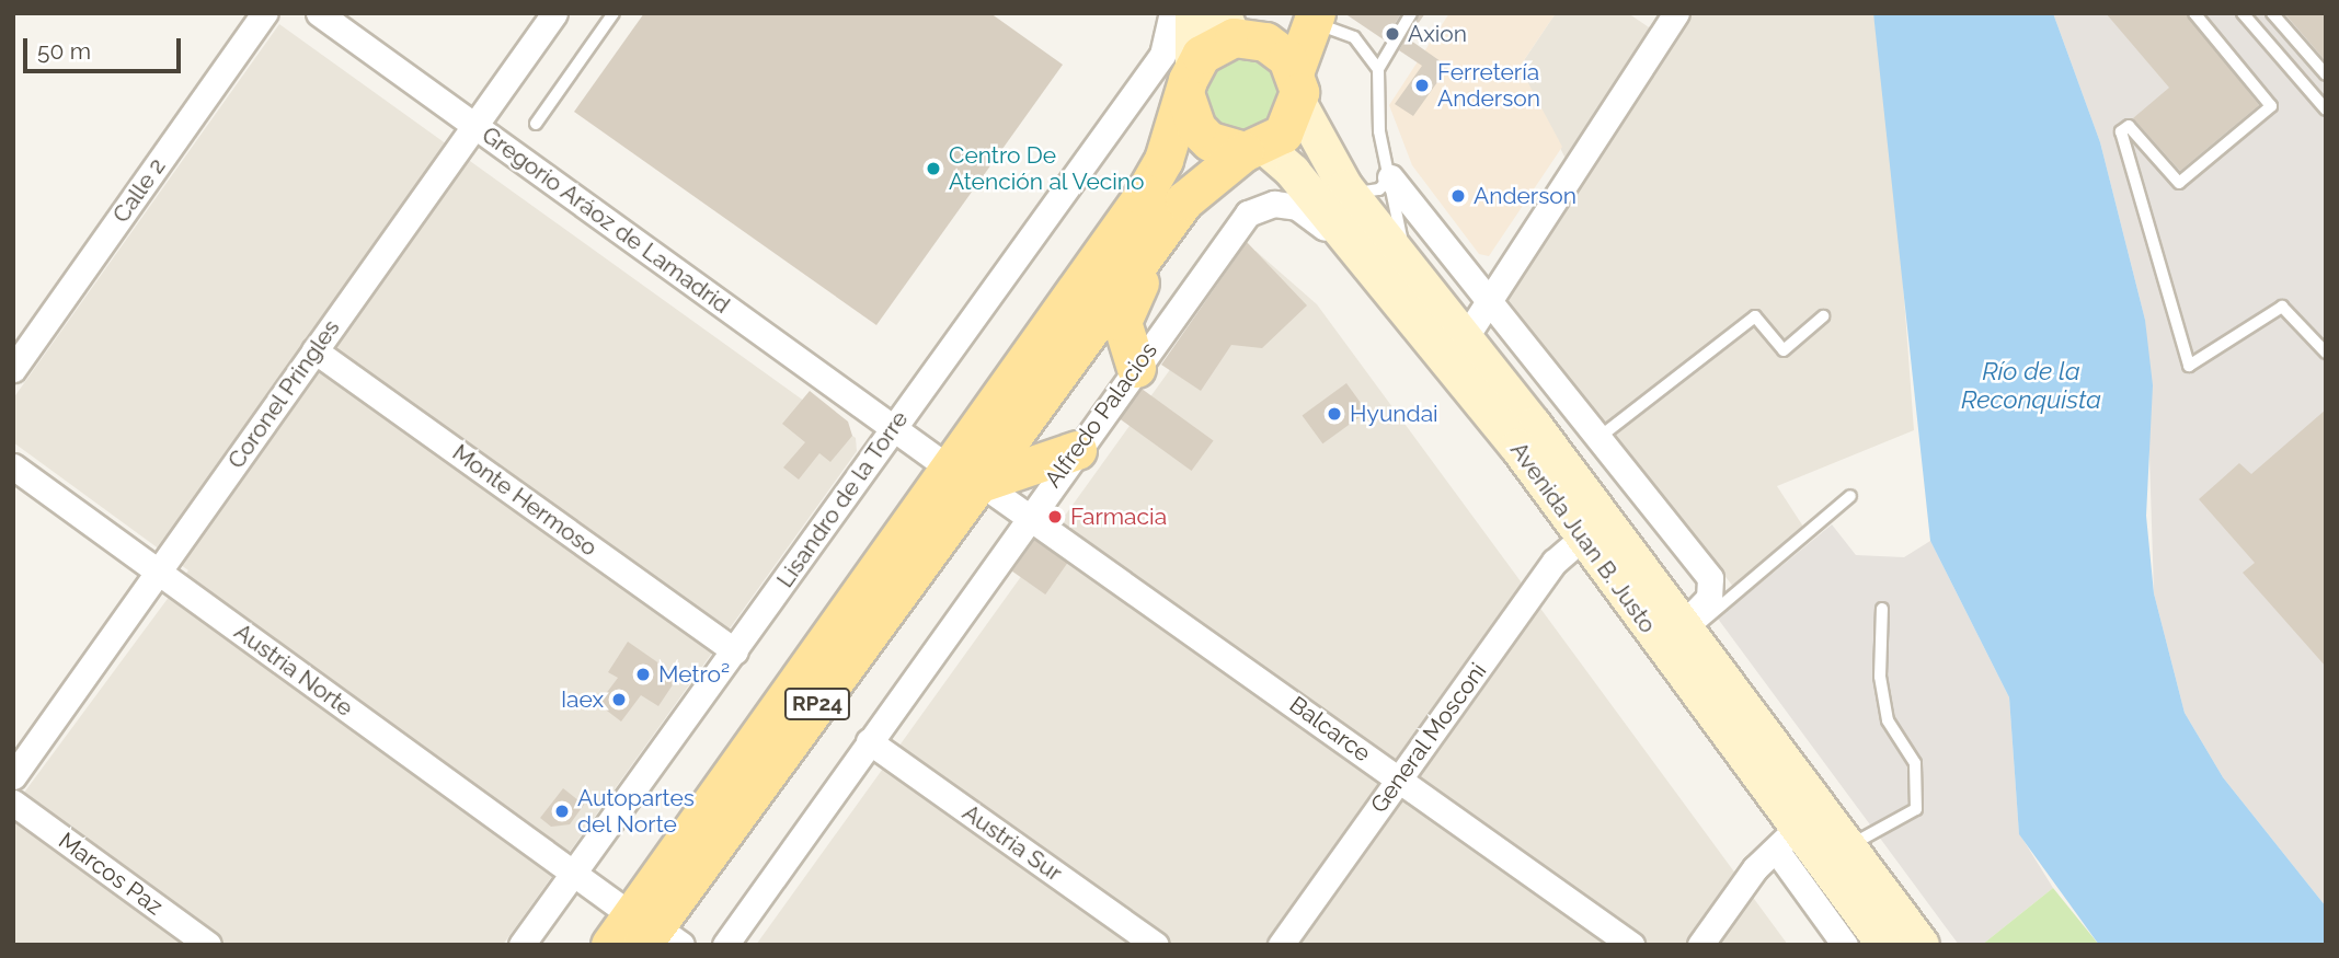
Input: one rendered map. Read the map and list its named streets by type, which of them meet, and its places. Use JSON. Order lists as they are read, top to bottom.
{
  "streets": {
    "main road": ["Avenida Juan B. Justo", "RP24"],
    "street": [
      "Calle 2",
      "Gregorio Aráoz de Lamadrid",
      "Coronel Pringles",
      "Alfredo Palacios",
      "Lisandro de la Torre",
      "Monte Hermoso",
      "Austria Norte",
      "Balcarce",
      "General Mosconi",
      "Austria Sur",
      "Marcos Paz"
    ]
  },
  "crossings": [
    ["Gregorio Aráoz de Lamadrid", "Coronel Pringles"],
    ["Gregorio Aráoz de Lamadrid", "Lisandro de la Torre"],
    ["Gregorio Aráoz de Lamadrid", "RP24"],
    ["Gregorio Aráoz de Lamadrid", "Balcarce"],
    ["Coronel Pringles", "Monte Hermoso"],
    ["Coronel Pringles", "Austria Norte"],
    ["Alfredo Palacios", "Avenida Juan B. Justo"],
    ["Alfredo Palacios", "Balcarce"],
    ["Alfredo Palacios", "Austria Sur"],
    ["Lisandro de la Torre", "Monte Hermoso"],
    ["Lisandro de la Torre", "Avenida Juan B. Justo"],
    ["Lisandro de la Torre", "Austria Norte"],
    ["Lisandro de la Torre", "RP24"],
    ["Avenida Juan B. Justo", "RP24"],
    ["Avenida Juan B. Justo", "General Mosconi"],
    ["Austria Norte", "RP24"],
    ["RP24", "Balcarce"],
    ["Balcarce", "General Mosconi"]
  ],
  "water": ["Río de la Reconquista"],
  "places": [
    "Axion",
    "Ferretería Anderson",
    "Centro De Atención al Vecino",
    "Anderson",
    "Hyundai",
    "Farmacia",
    "Metro²",
    "Iaex",
    "Autopartes del Norte"
  ],
  "scale_bar": "50 m"
}
